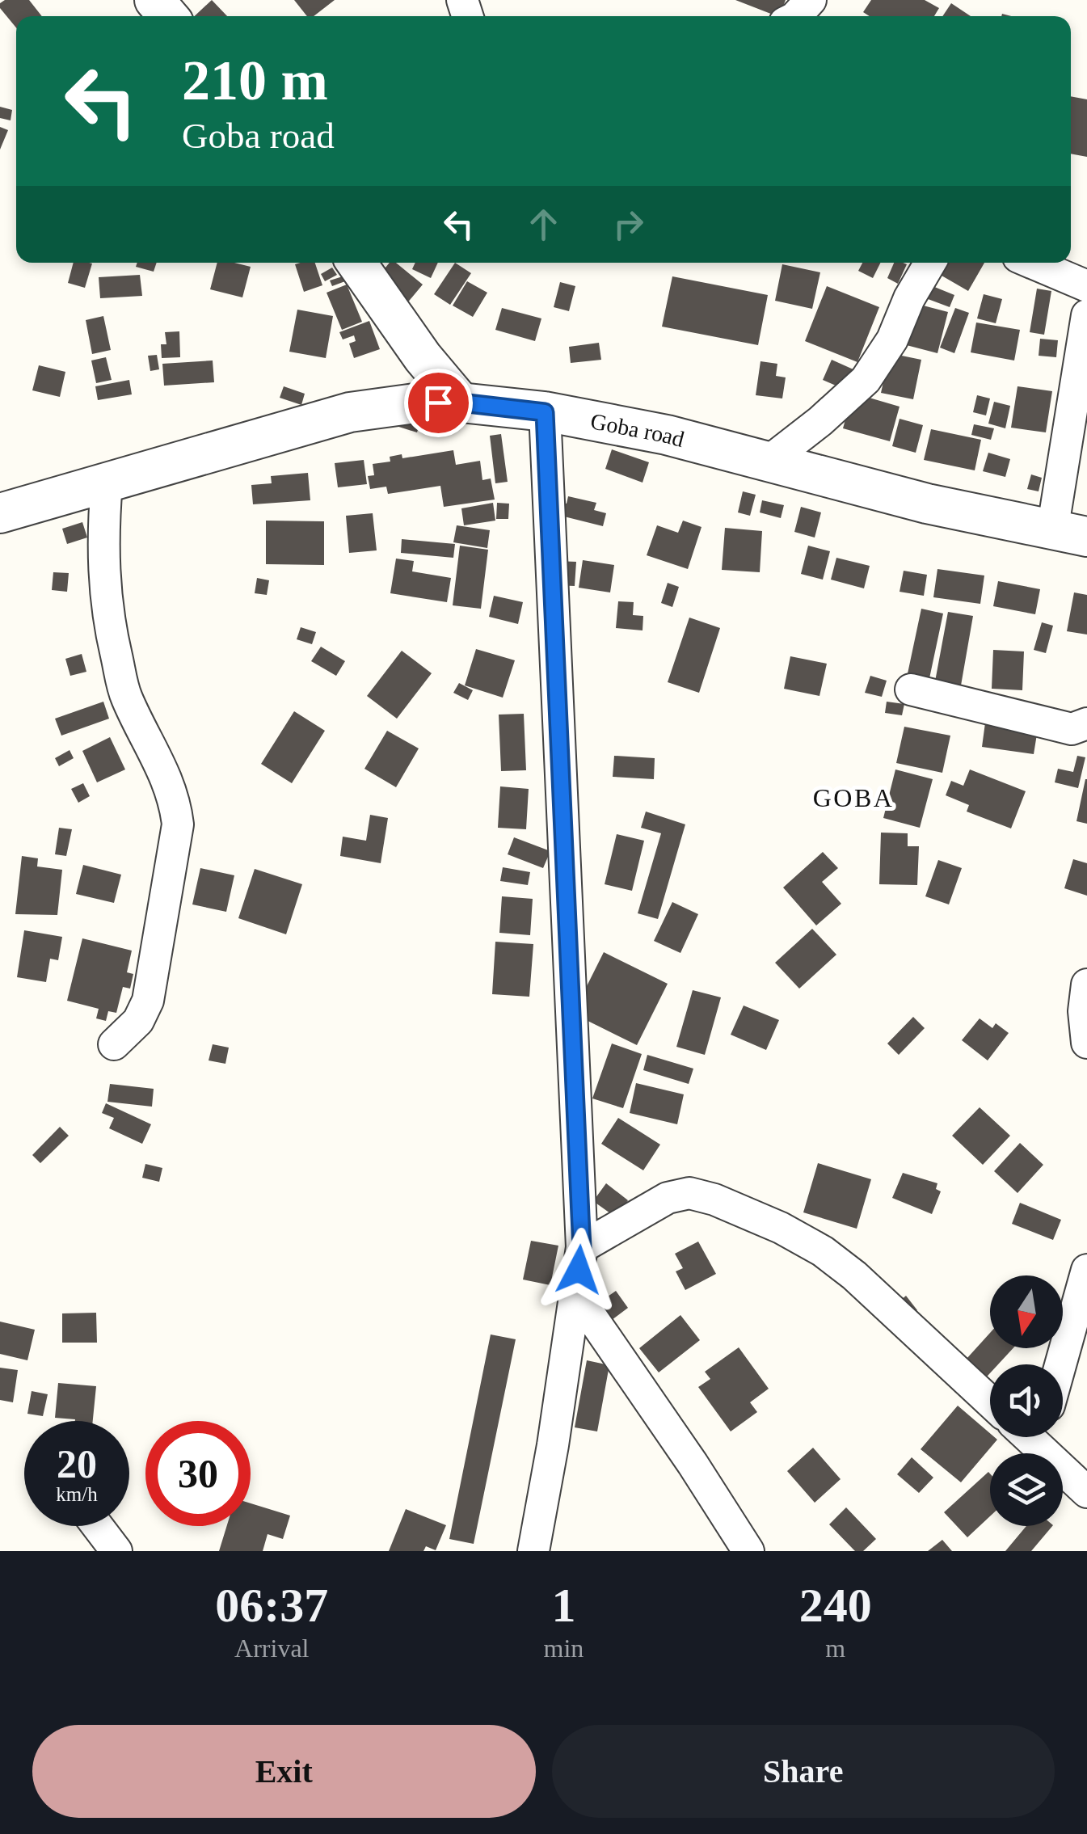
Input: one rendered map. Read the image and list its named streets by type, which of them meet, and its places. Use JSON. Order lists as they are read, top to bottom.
{
  "streets": {
    "street": ["Goba road"]
  },
  "districts": ["GOBA"],
  "north": "bottom",
  "page": {
    "turn": ["210 m", "Goba road"],
    "speed": "20 km/h",
    "limit": "30",
    "eta": [
      "06:37",
      "Arrival",
      "1",
      "min",
      "240",
      "m"
    ],
    "buttons": ["Exit", "Share"]
  }
}
